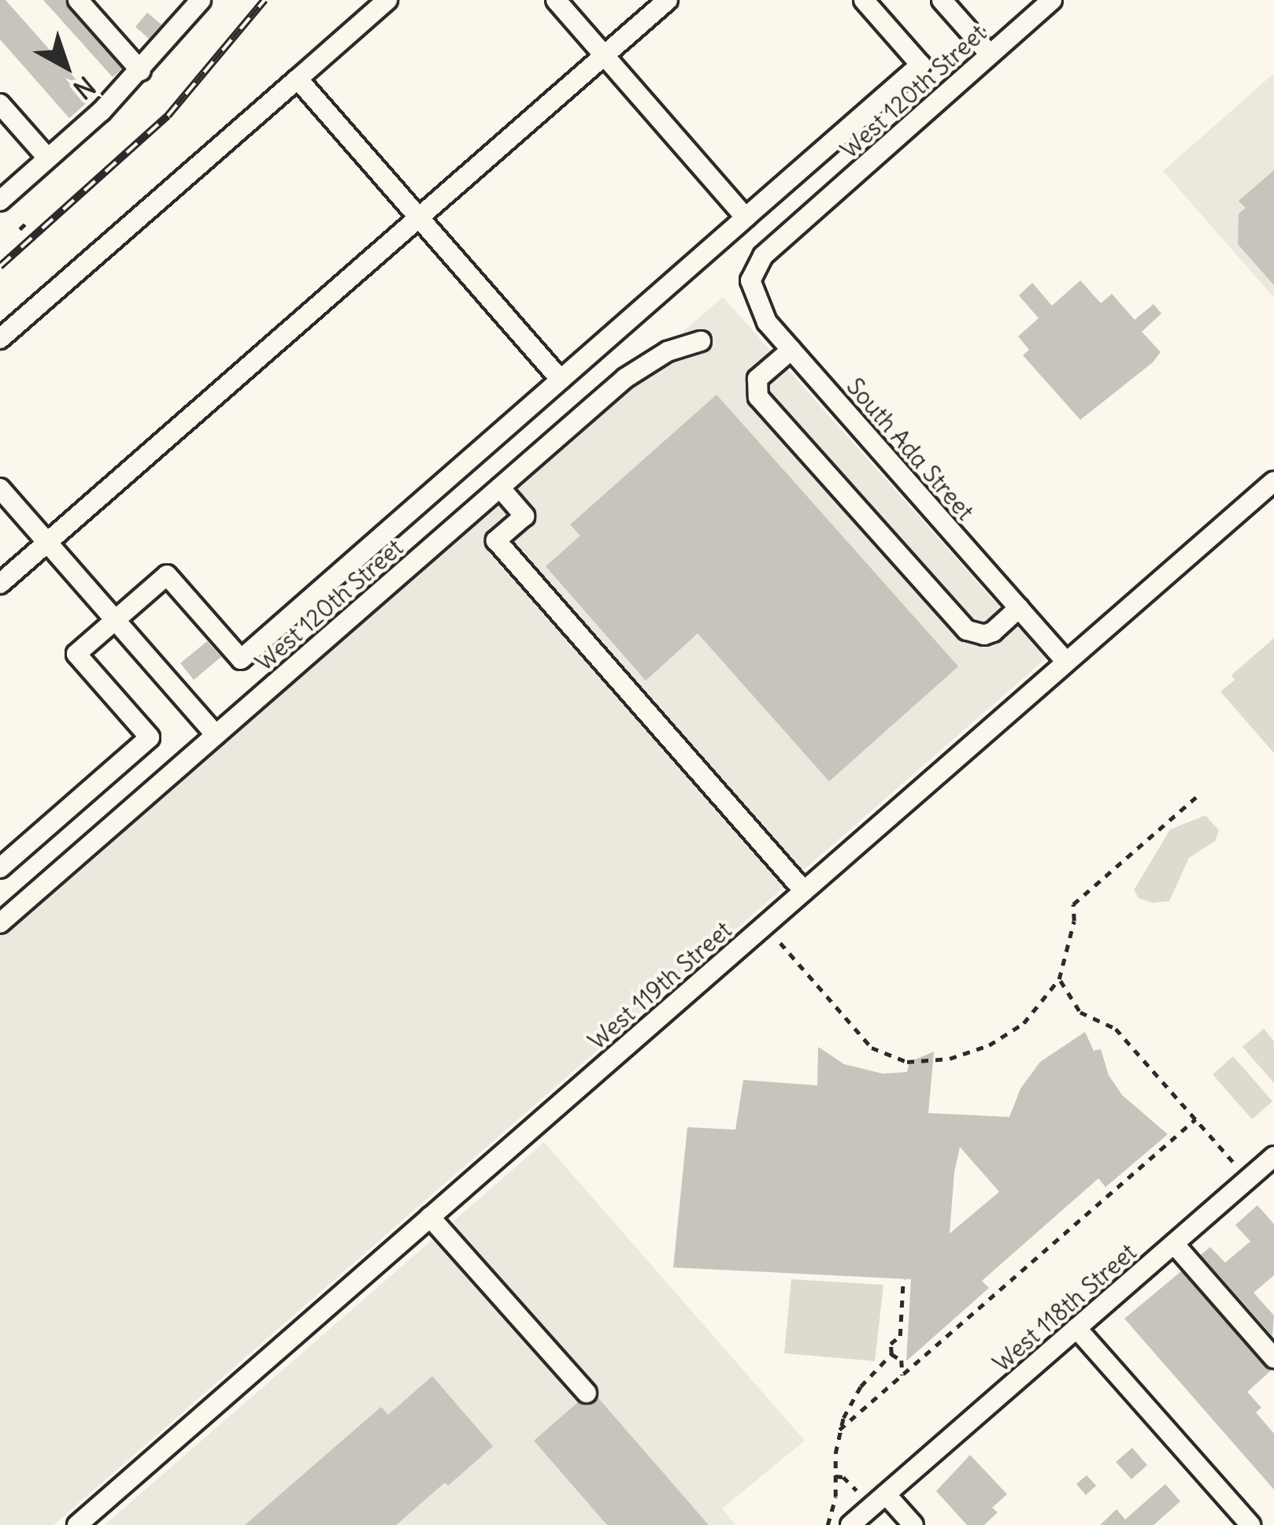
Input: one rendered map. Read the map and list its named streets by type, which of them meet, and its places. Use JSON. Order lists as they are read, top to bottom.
{
  "streets": {
    "street": [
      "West 120th Street",
      "South Ada Street",
      "West 119th Street",
      "West 118th Street"
    ]
  },
  "crossings": [
    ["West 120th Street", "South Ada Street"],
    ["South Ada Street", "West 119th Street"]
  ],
  "north": "bottom right"
}
